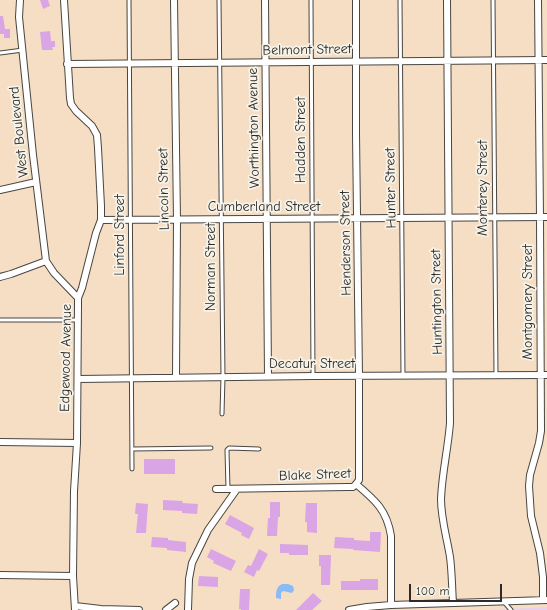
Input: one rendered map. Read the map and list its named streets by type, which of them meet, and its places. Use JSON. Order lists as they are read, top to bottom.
{
  "streets": {
    "street": [
      "Belmont Street",
      "Worthington Avenue",
      "West Boulevard",
      "Lincoln Street",
      "Cumberland Street",
      "Henderson Street",
      "Huntington Street",
      "Montgomery Street",
      "Edgewood Avenue",
      "Decatur Street",
      "Blake Street"
    ],
    "lane": [
      "Hadden Street",
      "Hunter Street",
      "Monterey Street",
      "Linford Street",
      "Norman Street"
    ]
  },
  "crossings": [
    ["Belmont Street", "Worthington Avenue"],
    ["Belmont Street", "Hadden Street"],
    ["Belmont Street", "Hunter Street"],
    ["Belmont Street", "Monterey Street"],
    ["Belmont Street", "Lincoln Street"],
    ["Belmont Street", "Linford Street"],
    ["Belmont Street", "Henderson Street"],
    ["Belmont Street", "Norman Street"],
    ["Belmont Street", "Huntington Street"],
    ["Belmont Street", "Montgomery Street"],
    ["Belmont Street", "Edgewood Avenue"],
    ["Worthington Avenue", "Cumberland Street"],
    ["Worthington Avenue", "Decatur Street"],
    ["Hadden Street", "Cumberland Street"],
    ["Hadden Street", "Decatur Street"],
    ["Hunter Street", "Cumberland Street"],
    ["Hunter Street", "Decatur Street"],
    ["Monterey Street", "Cumberland Street"],
    ["Monterey Street", "Decatur Street"],
    ["Lincoln Street", "Cumberland Street"],
    ["Lincoln Street", "Decatur Street"],
    ["Cumberland Street", "Linford Street"],
    ["Cumberland Street", "Henderson Street"],
    ["Cumberland Street", "Norman Street"],
    ["Cumberland Street", "Huntington Street"],
    ["Cumberland Street", "Montgomery Street"],
    ["Cumberland Street", "Edgewood Avenue"],
    ["Linford Street", "Decatur Street"],
    ["Henderson Street", "Decatur Street"],
    ["Henderson Street", "Blake Street"],
    ["Norman Street", "Decatur Street"],
    ["Huntington Street", "Decatur Street"],
    ["Montgomery Street", "Decatur Street"],
    ["Edgewood Avenue", "Decatur Street"]
  ],
  "scale_bar": "100 m"
}
